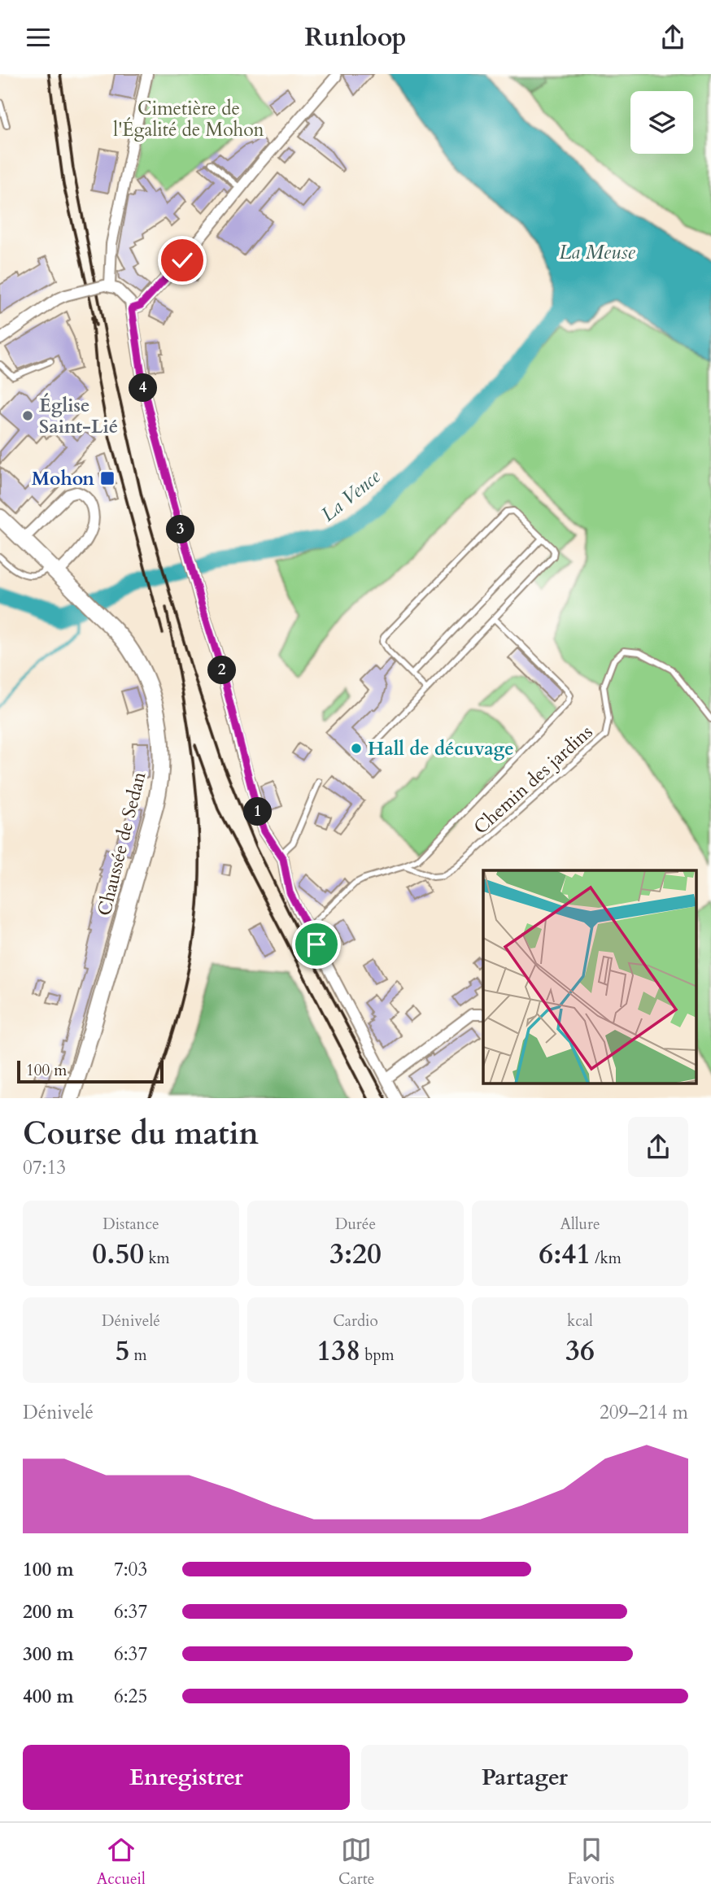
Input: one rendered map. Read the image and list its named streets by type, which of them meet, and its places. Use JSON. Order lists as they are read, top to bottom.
{
  "streets": {
    "main road": ["Chaussée de Sedan"],
    "lane": ["Chemin des jardins"]
  },
  "water": ["La Meuse", "La Vence"],
  "parks": ["Cimetière de l'Égalité de Mohon"],
  "places": {
    "other": ["Église Saint-Lié", "Hall de décuvage"],
    "transit": ["Mohon"]
  },
  "scale_bar": "100 m",
  "page": {
    "header": "Runloop",
    "pins": [
      "4",
      "3",
      "2",
      "1"
    ],
    "scale": "100 m",
    "heading": ["Course du matin", "07:13"],
    "stats": [
      ["Distance", "0.50 km"],
      ["Durée", "3:20"],
      ["Allure", "6:41 /km"],
      ["Dénivelé", "5 m"],
      ["Cardio", "138 bpm"],
      ["kcal", "36"]
    ],
    "chart": ["Dénivelé", "209–214 m"],
    "list": [
      {
        "name": "100 m",
        "note": "7:03"
      },
      {
        "name": "200 m",
        "note": "6:37"
      },
      {
        "name": "300 m",
        "note": "6:37"
      },
      {
        "name": "400 m",
        "note": "6:25"
      }
    ],
    "buttons": ["Enregistrer", "Partager"],
    "tabs": ["Accueil", "Carte", "Favoris"]
  }
}
